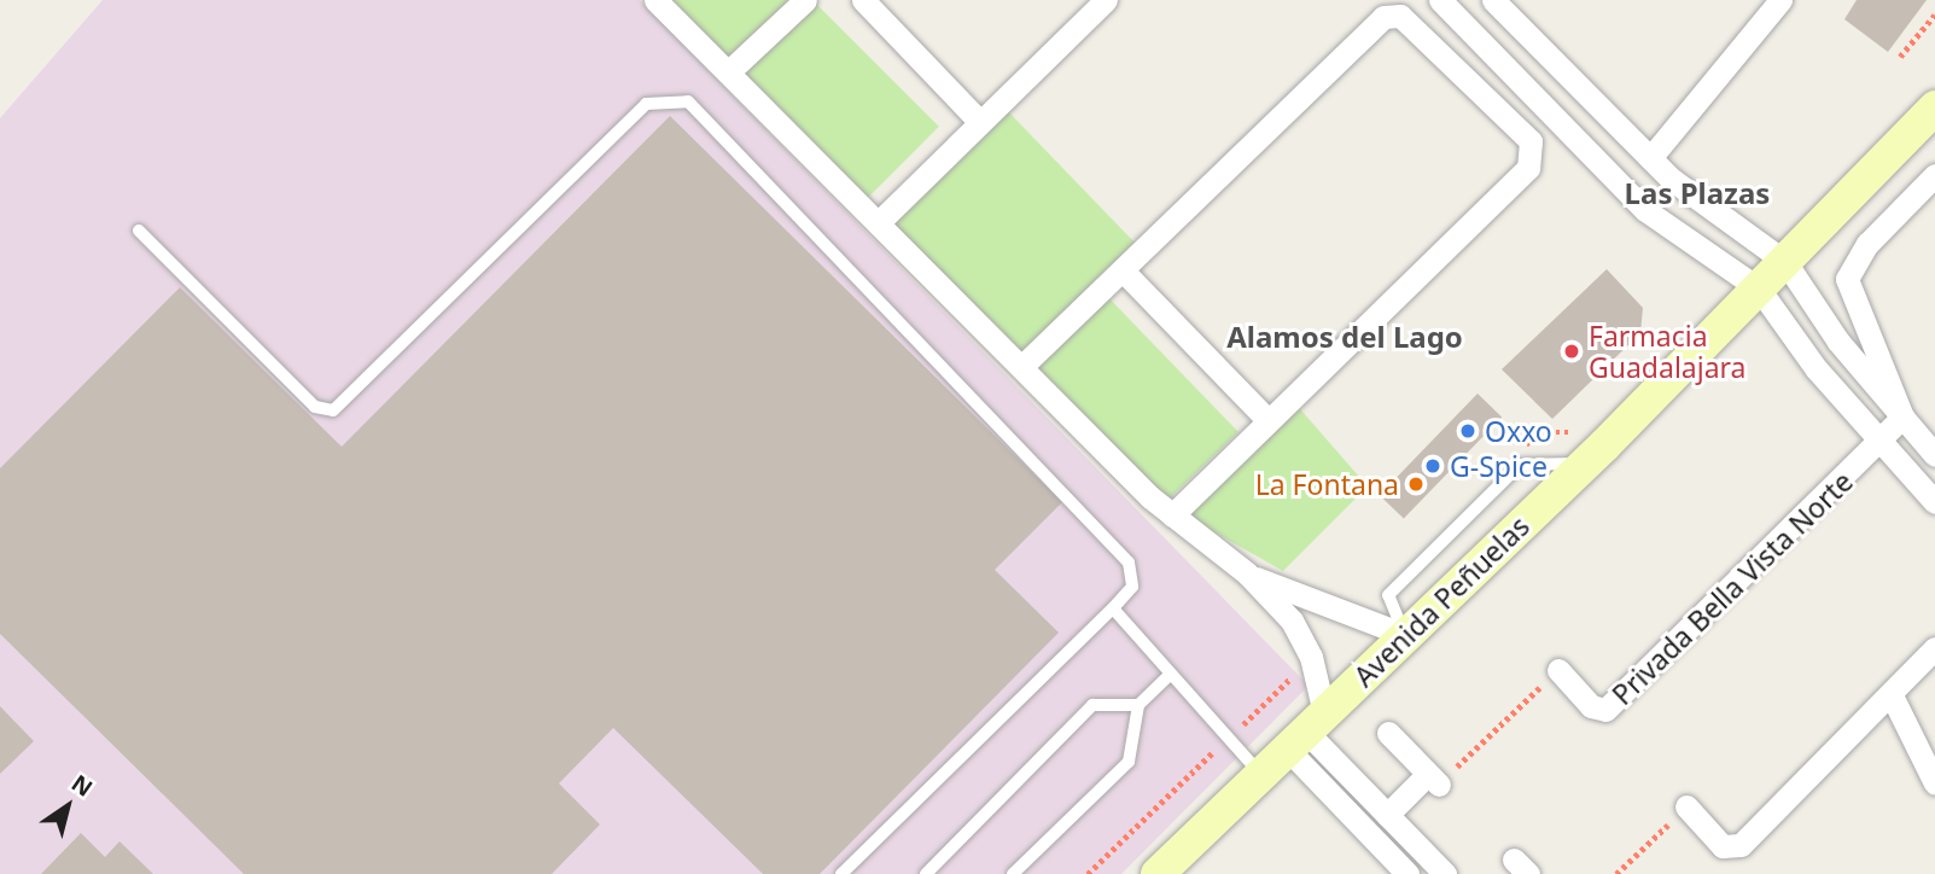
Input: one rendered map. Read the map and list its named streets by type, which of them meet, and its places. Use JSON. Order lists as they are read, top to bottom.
{
  "streets": {
    "street": ["Privada Bella Vista Norte", "Avenida Peñuelas"]
  },
  "districts": ["Las Plazas", "Alamos del Lago"],
  "places": [
    "Farmacia Guadalajara",
    "Oxxo",
    "G-Spice",
    "La Fontana"
  ],
  "north": "top right"
}
